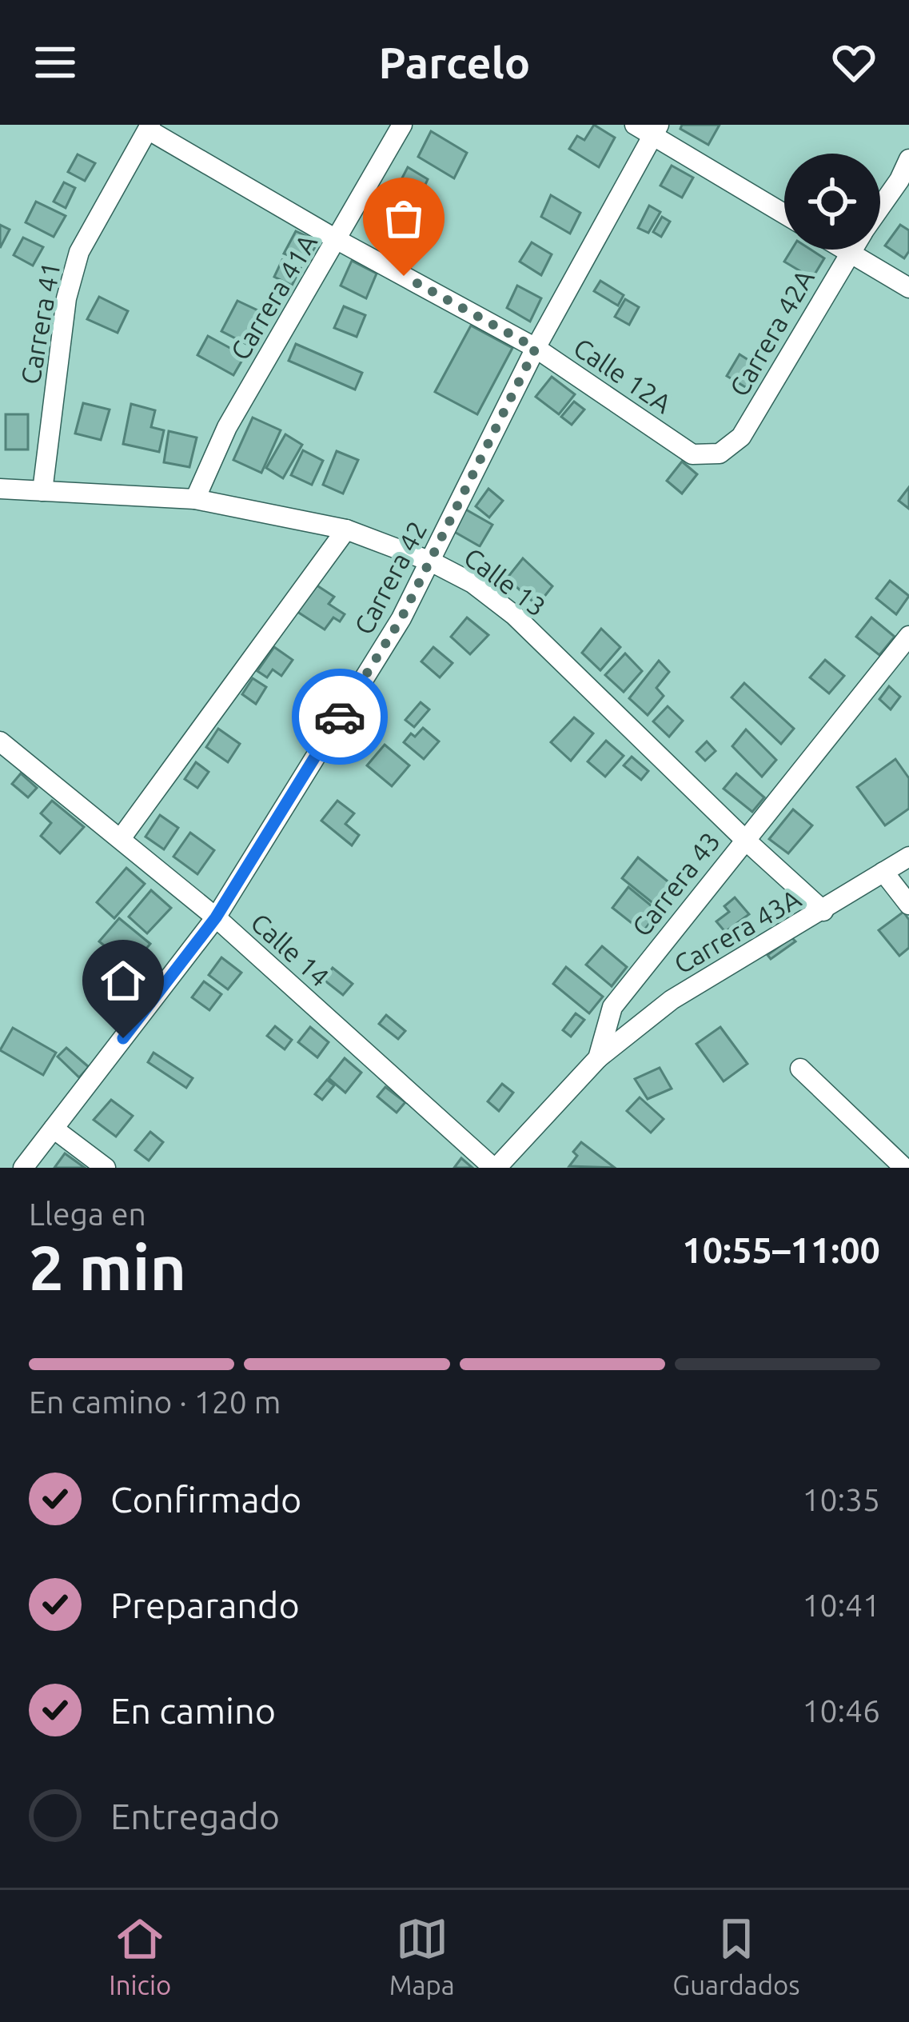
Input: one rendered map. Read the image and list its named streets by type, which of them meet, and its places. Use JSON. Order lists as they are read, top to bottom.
{
  "streets": {
    "street": [
      "Carrera 41A",
      "Carrera 41",
      "Carrera 42A",
      "Calle 12A",
      "Carrera 42",
      "Calle 13",
      "Carrera 43",
      "Carrera 43A",
      "Calle 14"
    ]
  },
  "crossings": [
    ["Carrera 41A", "Calle 12A"],
    ["Carrera 41A", "Calle 13"],
    ["Carrera 41", "Calle 12A"],
    ["Carrera 41", "Calle 13"],
    ["Carrera 42A", "Calle 12A"],
    ["Calle 12A", "Carrera 42"],
    ["Carrera 42", "Calle 13"],
    ["Carrera 42", "Calle 14"],
    ["Calle 13", "Carrera 43"],
    ["Calle 13", "Carrera 43A"],
    ["Carrera 43", "Carrera 43A"],
    ["Carrera 43", "Calle 14"]
  ],
  "page": {
    "header": "Parcelo",
    "heading": ["2 min", "Llega en", "10:55–11:00"],
    "bar": "En camino · 120 m",
    "list": [
      ["Confirmado", "10:35"],
      ["Preparando", "10:41"],
      ["En camino", "10:46"],
      "Entregado"
    ],
    "tabs": ["Inicio", "Mapa", "Guardados"]
  }
}
